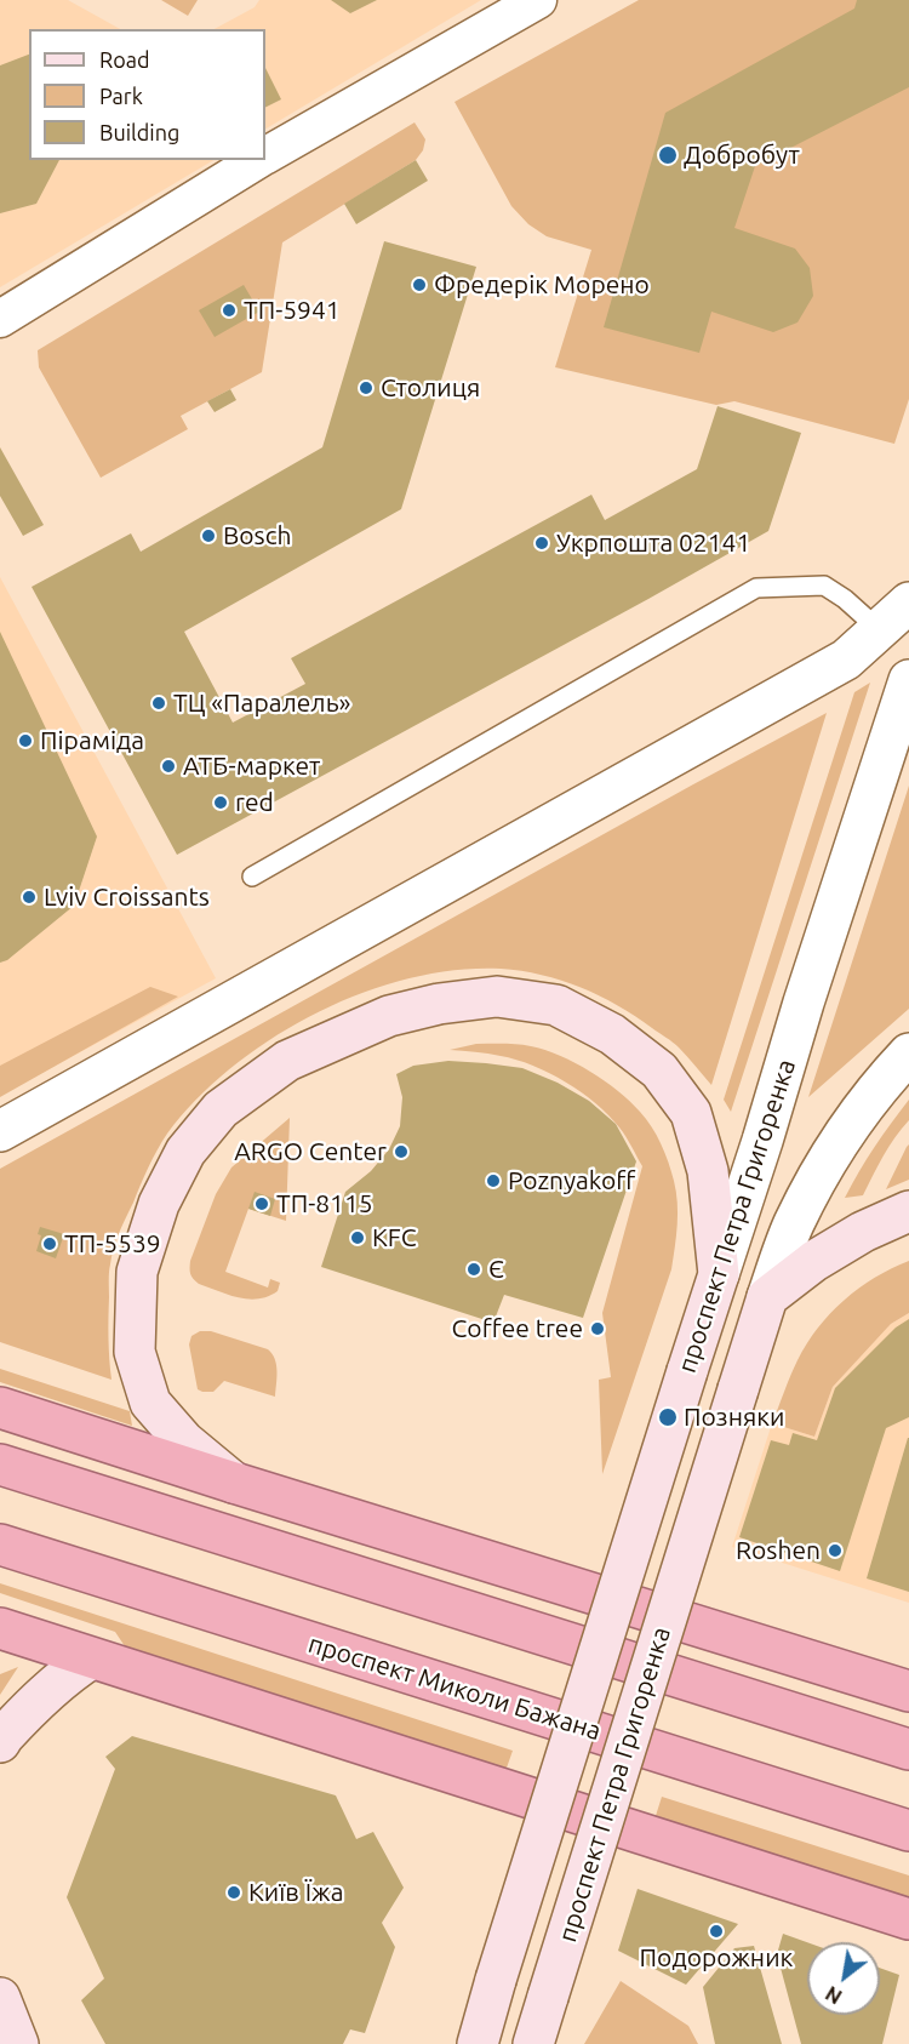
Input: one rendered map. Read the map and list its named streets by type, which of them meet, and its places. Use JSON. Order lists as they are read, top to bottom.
{
  "streets": {
    "highway": ["проспект Миколи Бажана"],
    "main road": ["проспект Петра Григоренка"]
  },
  "places": [
    "Добробут",
    "Фредерік Морено",
    "ТП-5941",
    "Столиця",
    "Bosch",
    "Укрпошта 02141",
    "ТЦ «Паралель»",
    "Піраміда",
    "АТБ-маркет",
    "red",
    "Lviv Croissants",
    "ARGO Center",
    "Poznyakoff",
    "ТП-8115",
    "KFC",
    "ТП-5539",
    "Є",
    "Coffee tree",
    "Позняки",
    "Roshen",
    "Київ Їжа",
    "Подорожник"
  ],
  "legend": ["Road", "Park", "Building"],
  "north": "bottom left"
}
